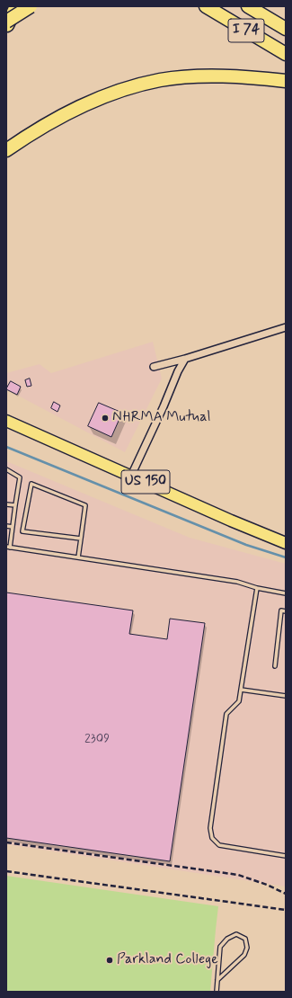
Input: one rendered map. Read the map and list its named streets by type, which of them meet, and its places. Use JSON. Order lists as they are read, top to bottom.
{
  "streets": {
    "highway": ["I 74"],
    "main road": ["US 150"]
  },
  "places": ["NHRMA Mutual", "Parkland College"],
  "house_numbers": ["2309"]
}
